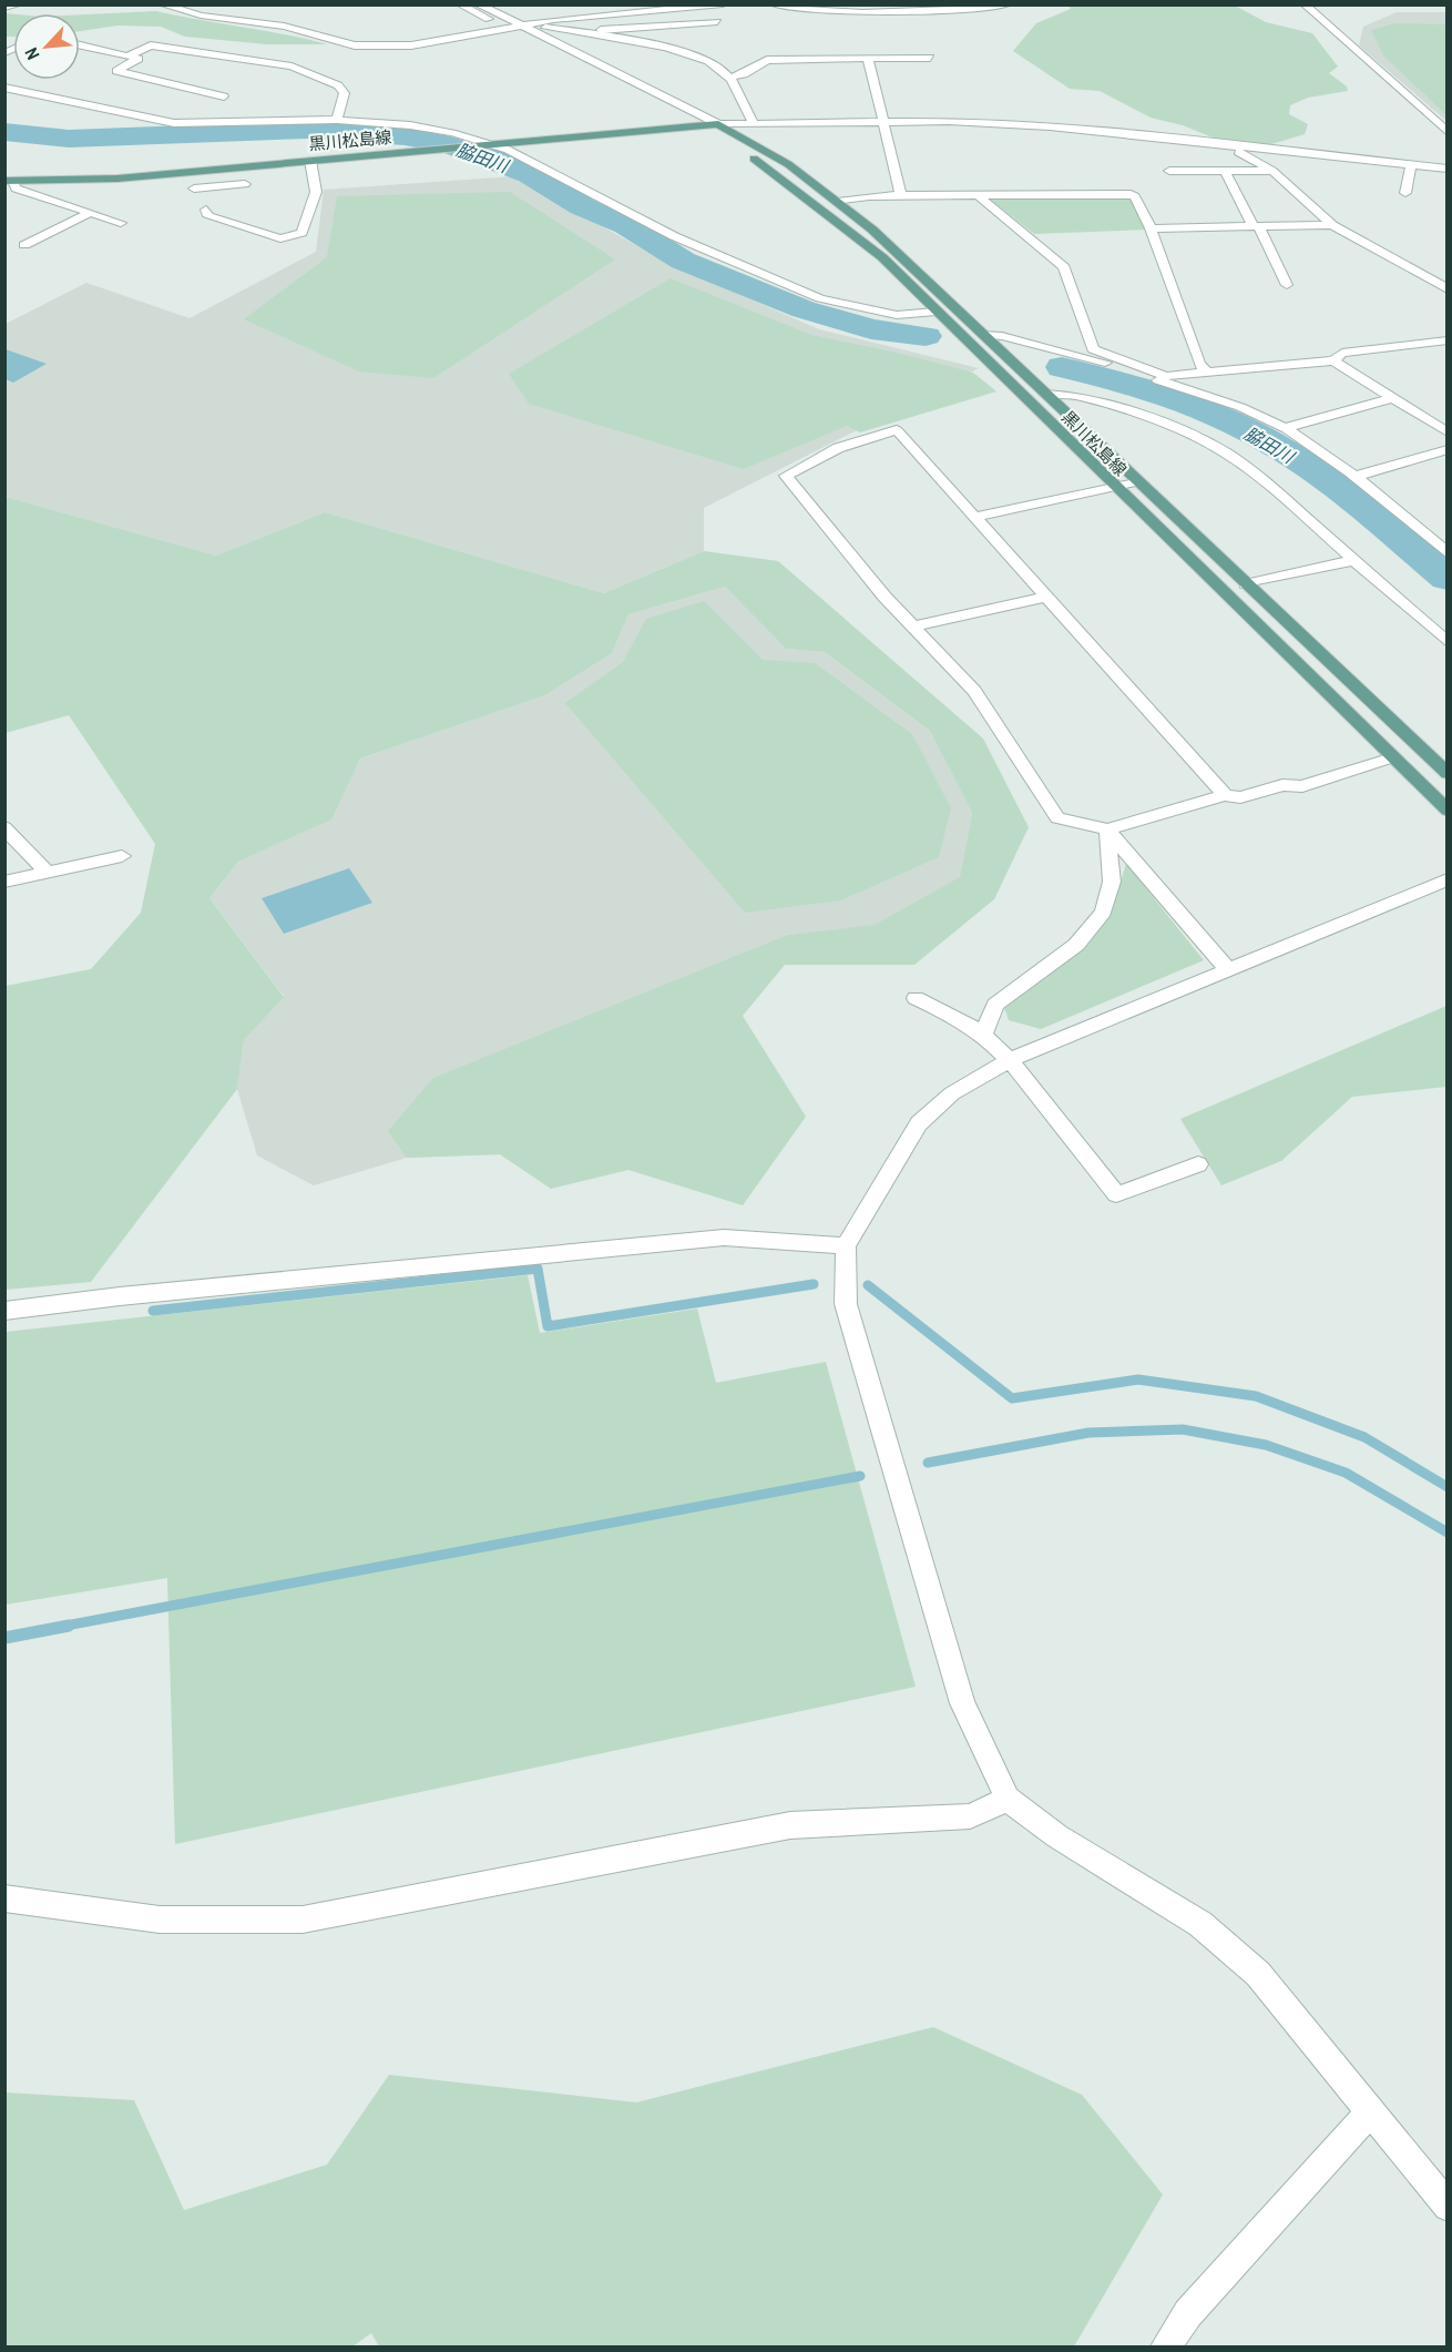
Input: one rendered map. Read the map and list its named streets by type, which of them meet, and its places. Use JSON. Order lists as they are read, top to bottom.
{
  "streets": {
    "main road": ["黒川松島線"]
  },
  "water": ["脇田川"],
  "north": "bottom left"
}
